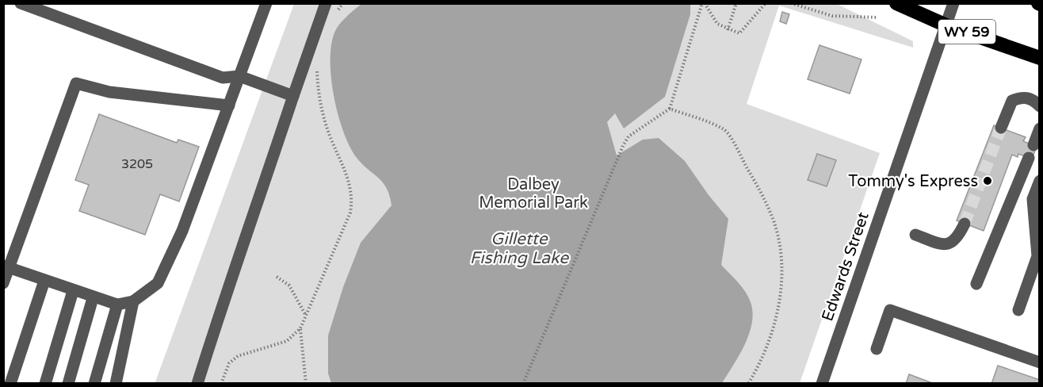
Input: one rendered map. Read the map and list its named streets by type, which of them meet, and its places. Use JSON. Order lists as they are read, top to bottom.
{
  "streets": {
    "highway": ["WY 59"],
    "street": ["Edwards Street"]
  },
  "crossings": [
    ["WY 59", "Edwards Street"]
  ],
  "water": ["Gillette Fishing Lake"],
  "parks": ["Dalbey Memorial Park"],
  "places": ["Tommy's Express"],
  "house_numbers": ["3205"]
}
